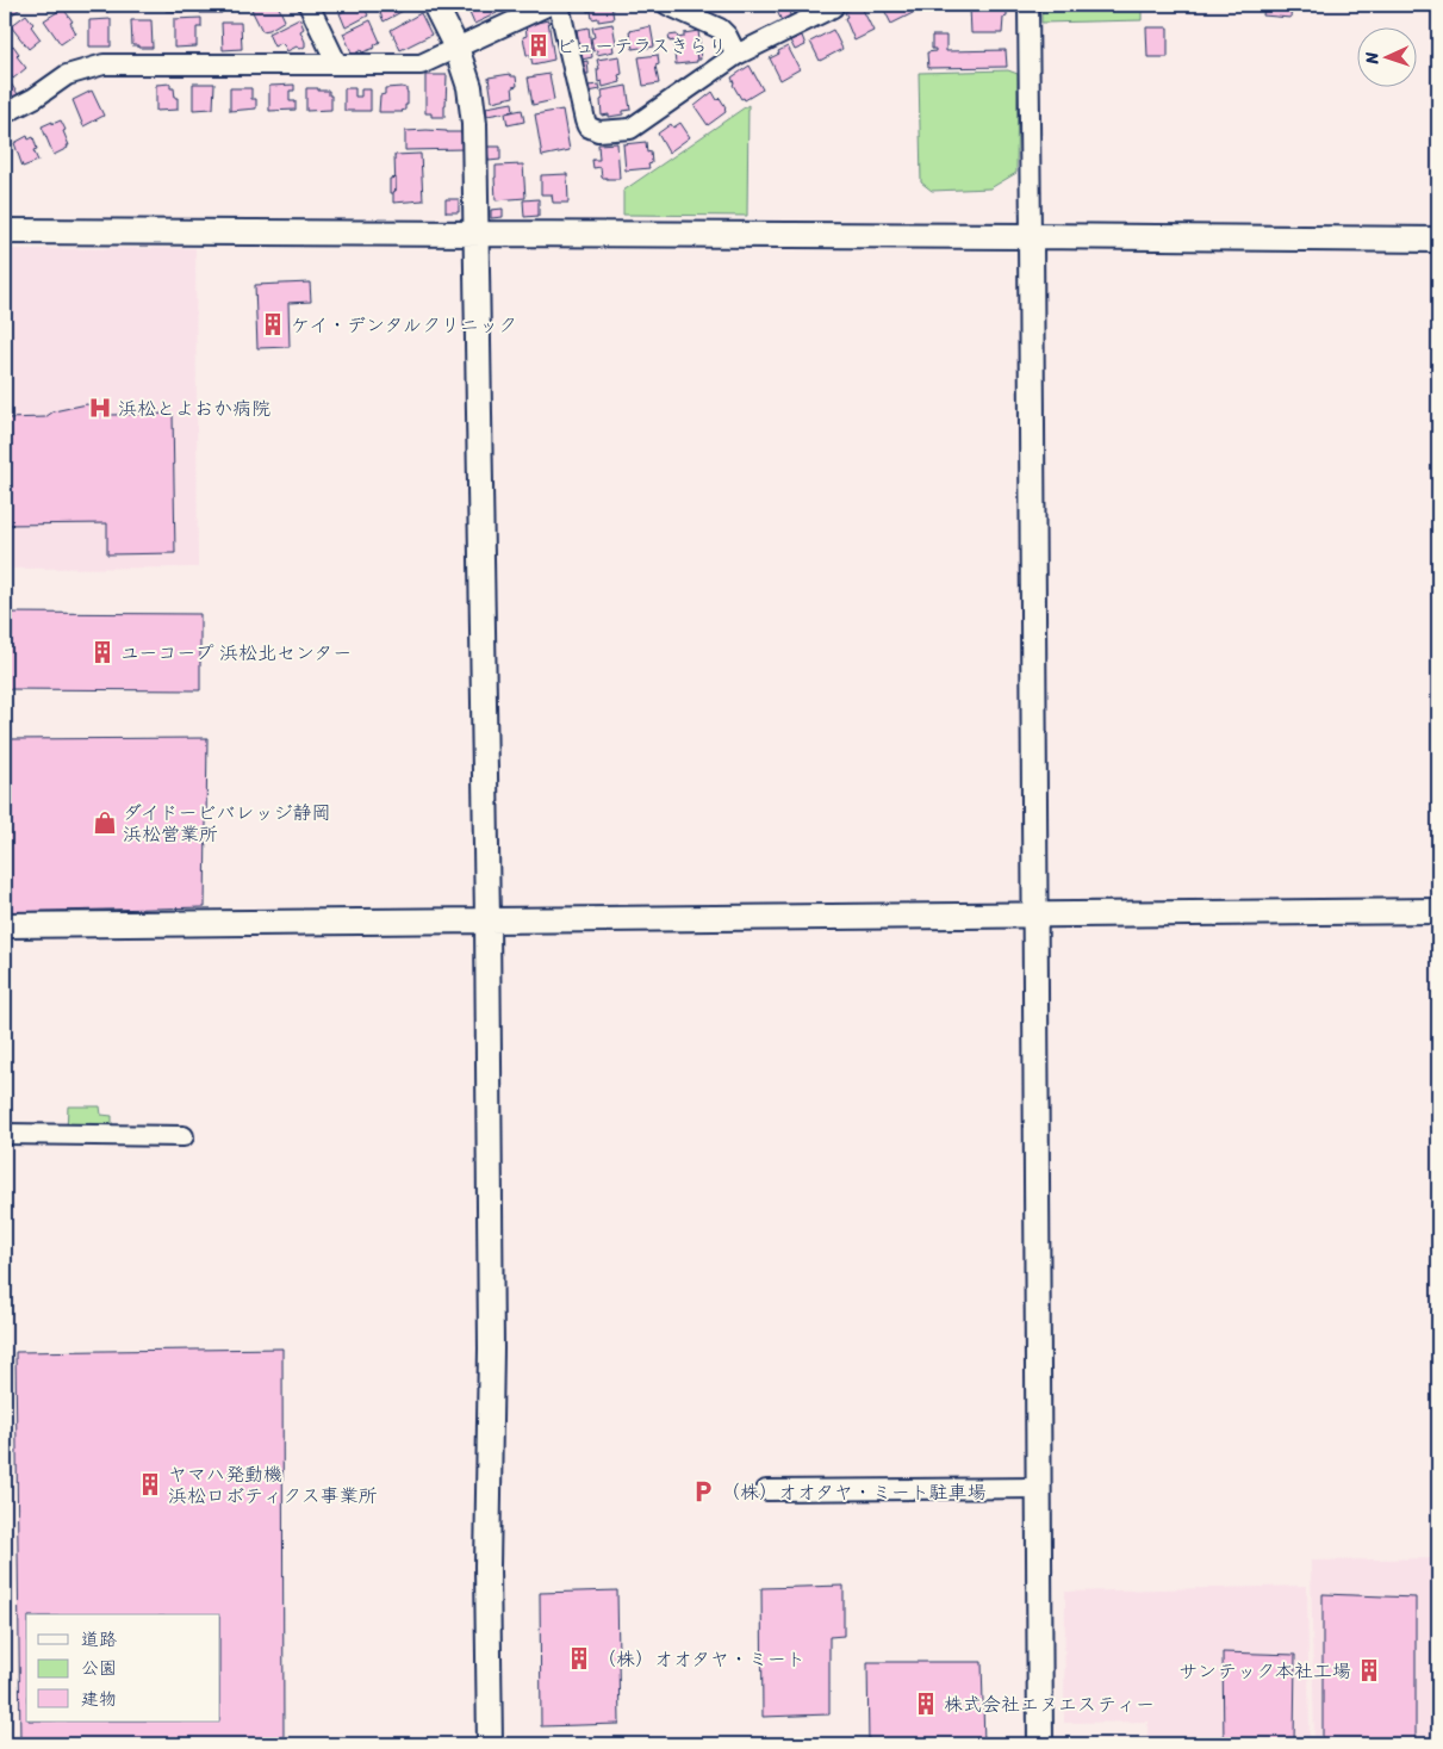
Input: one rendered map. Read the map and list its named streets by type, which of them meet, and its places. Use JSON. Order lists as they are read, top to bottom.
{
  "places": {
    "building": [
      "ビューテラスきらり",
      "ケイ・デンタルクリニック",
      "ユーコープ 浜松北センター",
      "ヤマハ発動機 浜松ロボティクス事業所",
      "（株）オオタヤ・ミート",
      "サンテック本社工場",
      "株式会社エヌエスティー"
    ],
    "hospital": ["浜松とよおか病院"],
    "shop": ["ダイドービバレッジ静岡 浜松営業所"],
    "parking": ["（株）オオタヤ・ミート駐車場"]
  },
  "legend": ["道路", "公園", "建物"],
  "north": "left"
}
